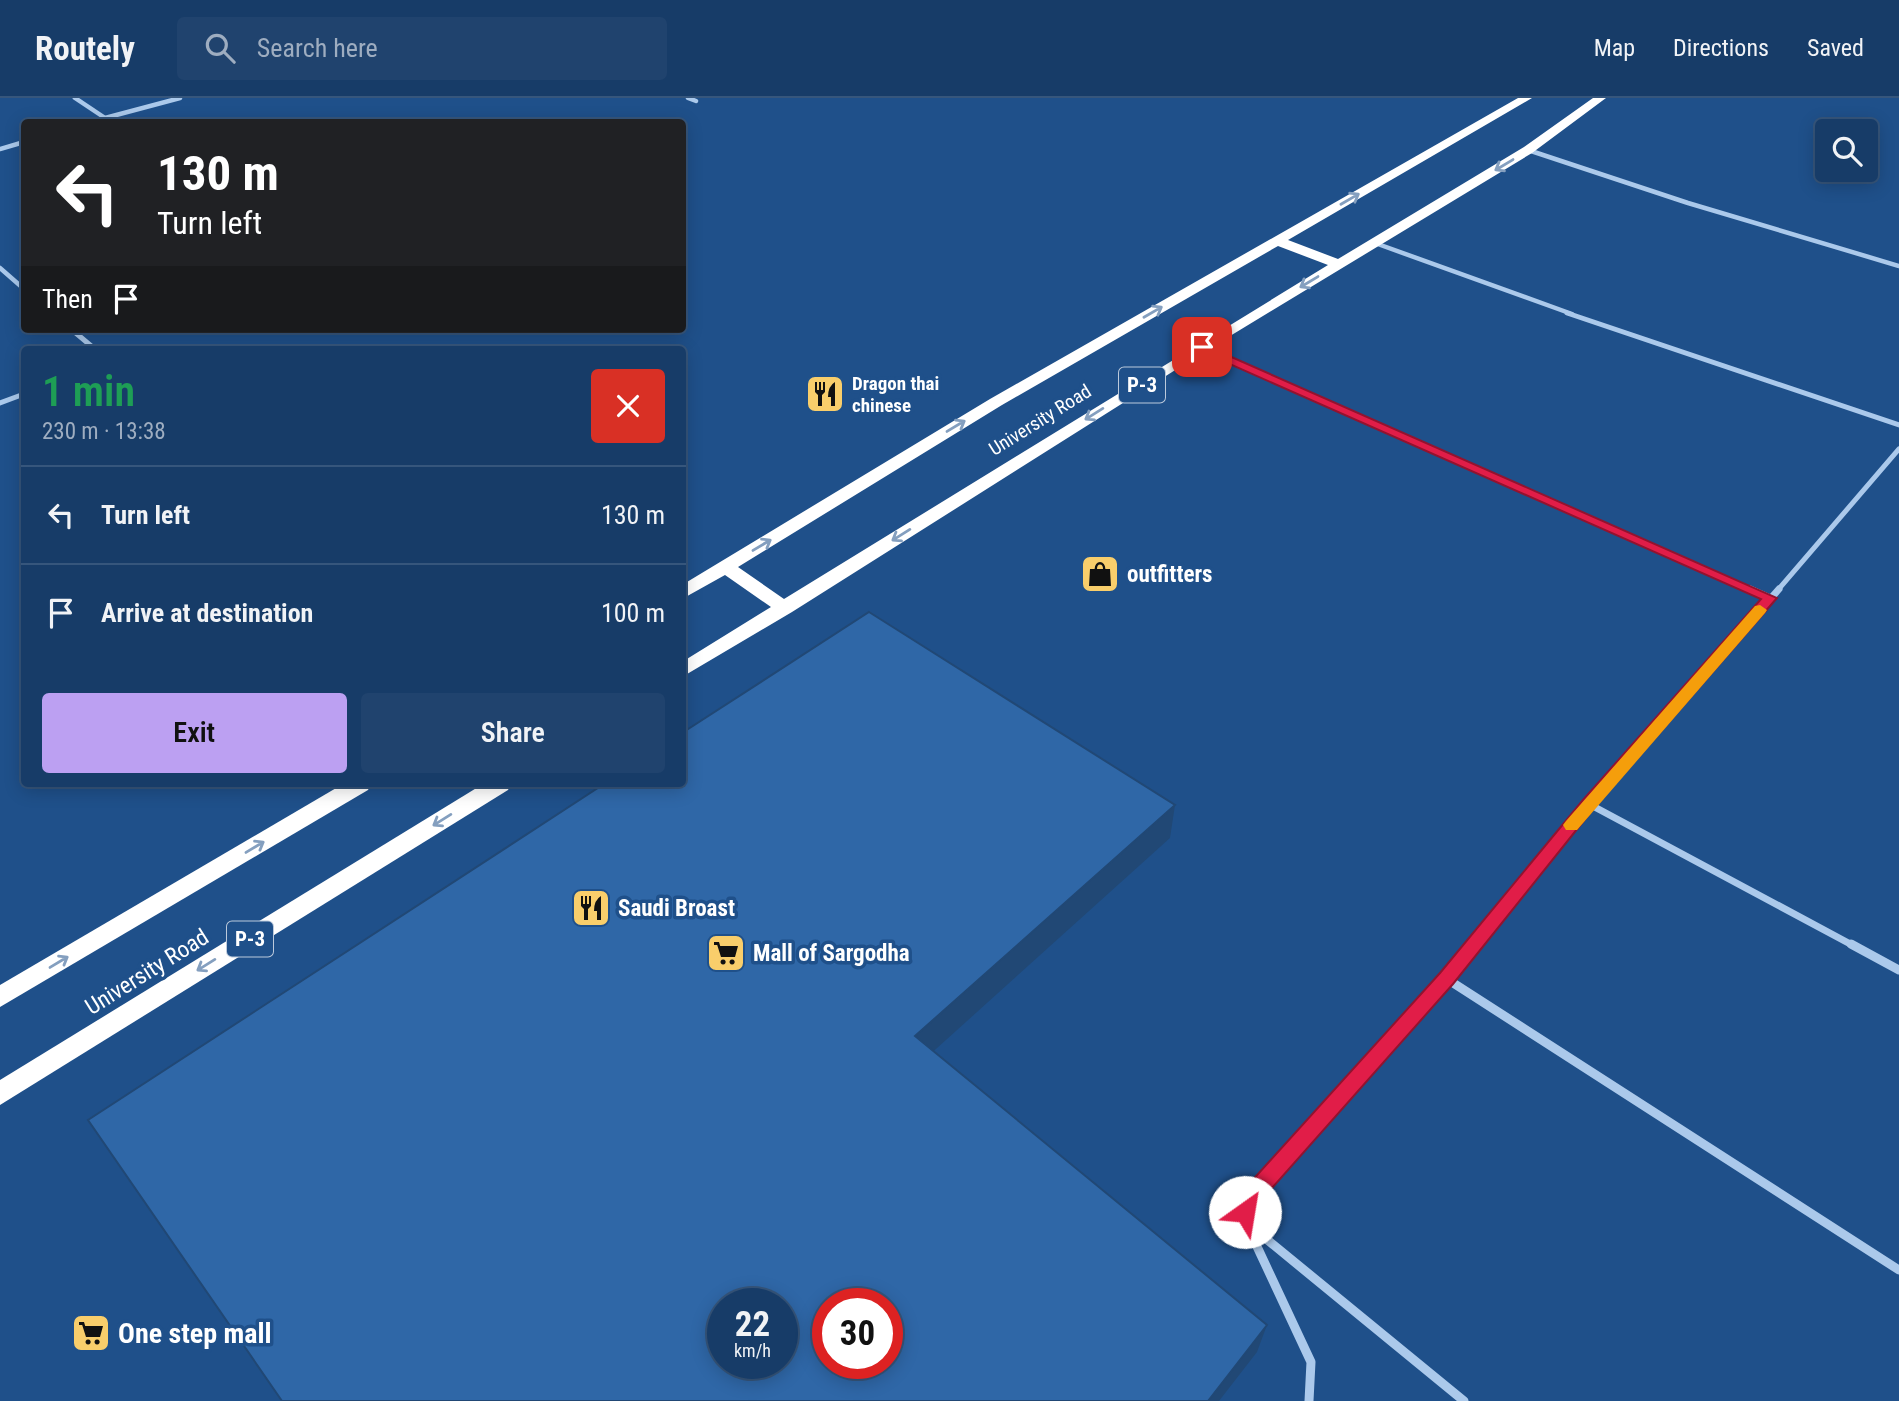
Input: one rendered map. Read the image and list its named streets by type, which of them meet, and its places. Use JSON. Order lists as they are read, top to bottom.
{
  "streets": {
    "highway": ["P-3", "University Road"]
  },
  "places": {
    "restaurant": ["Dragon thai chinese", "Saudi Broast"],
    "shop": ["outfitters"],
    "supermarket": ["Mall of Sargodha", "One step mall"]
  },
  "page": {
    "header": "Routely",
    "search": "Search here",
    "nav": ["Map", "Directions", "Saved"],
    "turn": ["130 m", "Turn left"],
    "then": "Then",
    "heading": ["1 min", "230 m · 13:38"],
    "list": [
      {
        "name": "Turn left",
        "value": "130 m"
      },
      {
        "name": "Arrive at destination",
        "value": "100 m"
      }
    ],
    "buttons": ["Exit", "Share"],
    "speed": "22 km/h",
    "limit": "30"
  }
}
